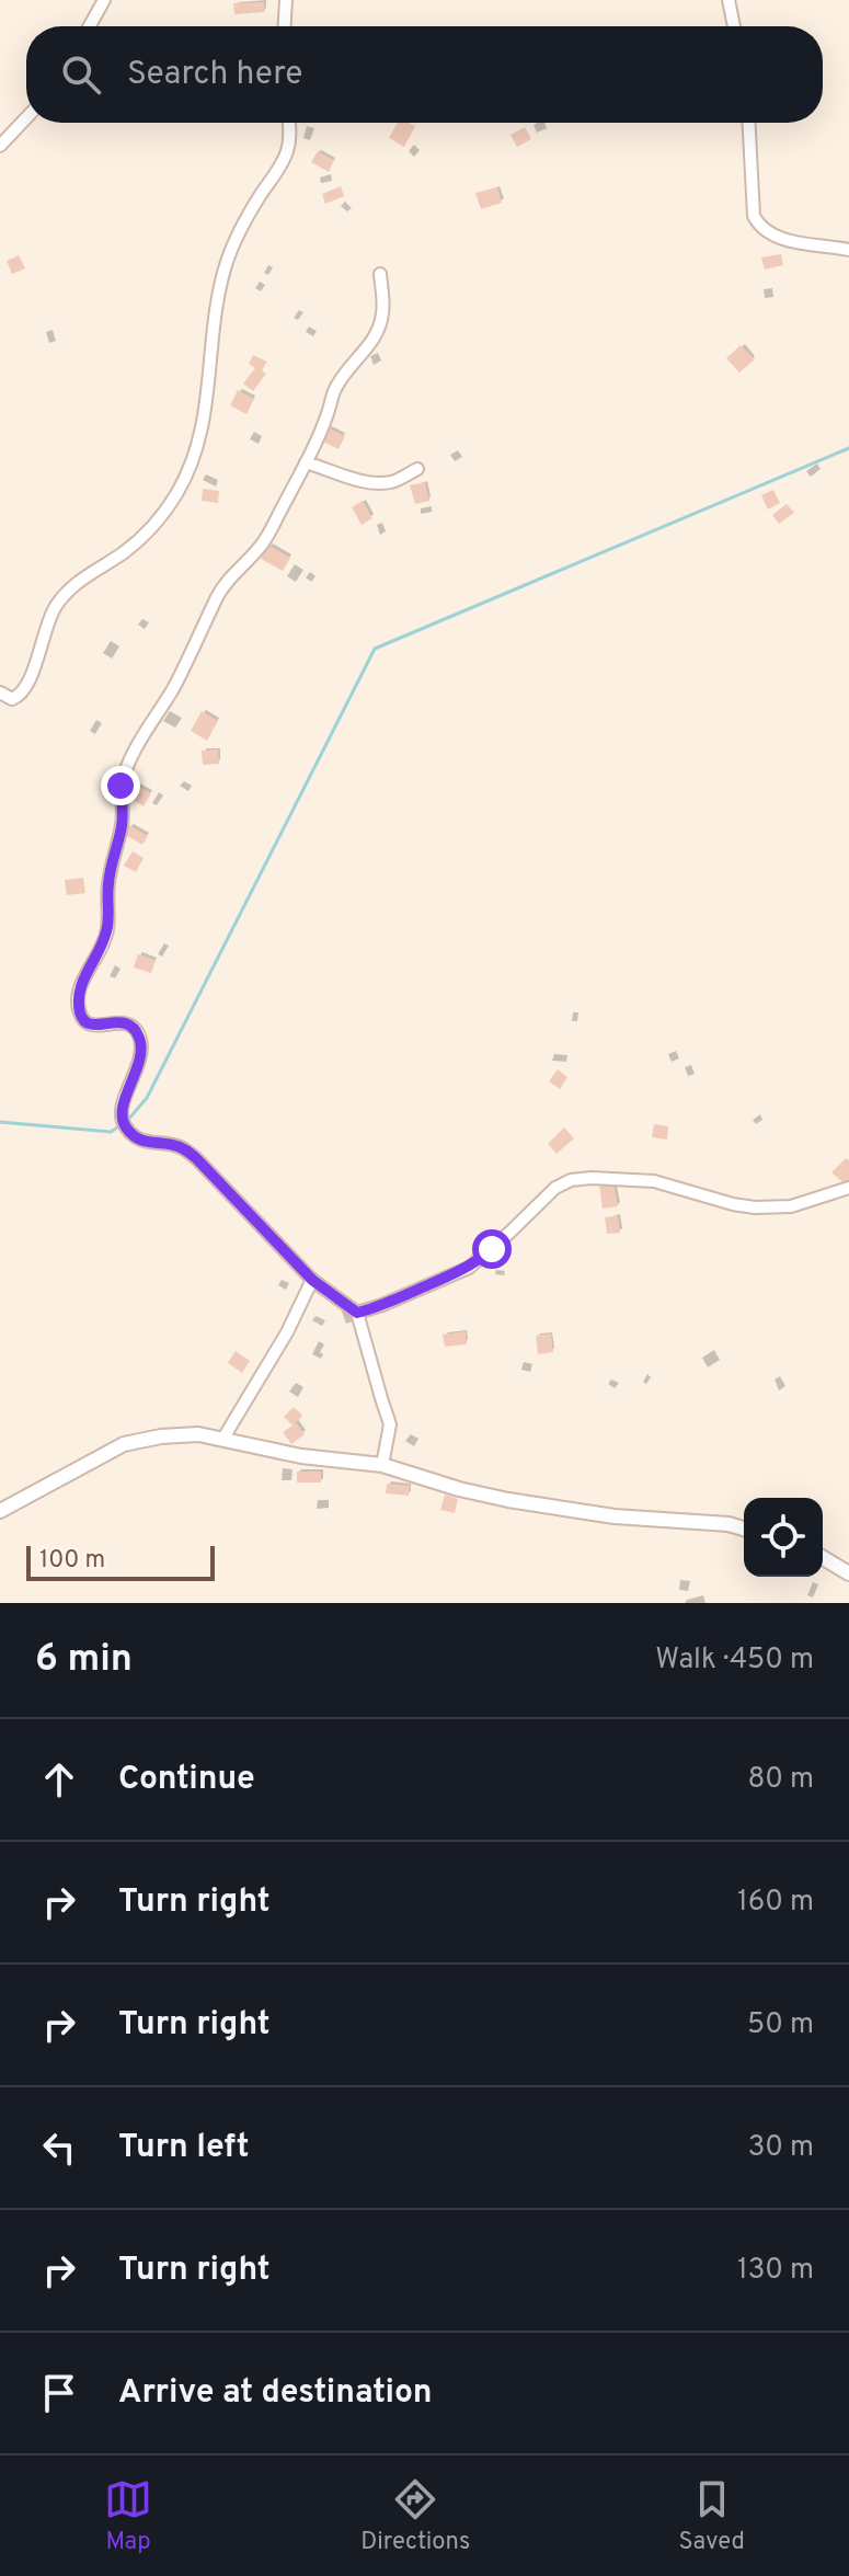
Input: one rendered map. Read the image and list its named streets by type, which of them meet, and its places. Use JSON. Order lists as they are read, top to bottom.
{
  "scale_bar": "100 m",
  "page": {
    "search": "Search here",
    "scale": "100 m",
    "heading": ["6 min", "Walk · 450 m"],
    "list": [
      ["Continue", "80 m"],
      ["Turn right", "160 m"],
      ["Turn right", "50 m"],
      ["Turn left", "30 m"],
      ["Turn right", "130 m"],
      "Arrive at destination"
    ],
    "nav": ["Map", "Directions", "Saved"]
  }
}
